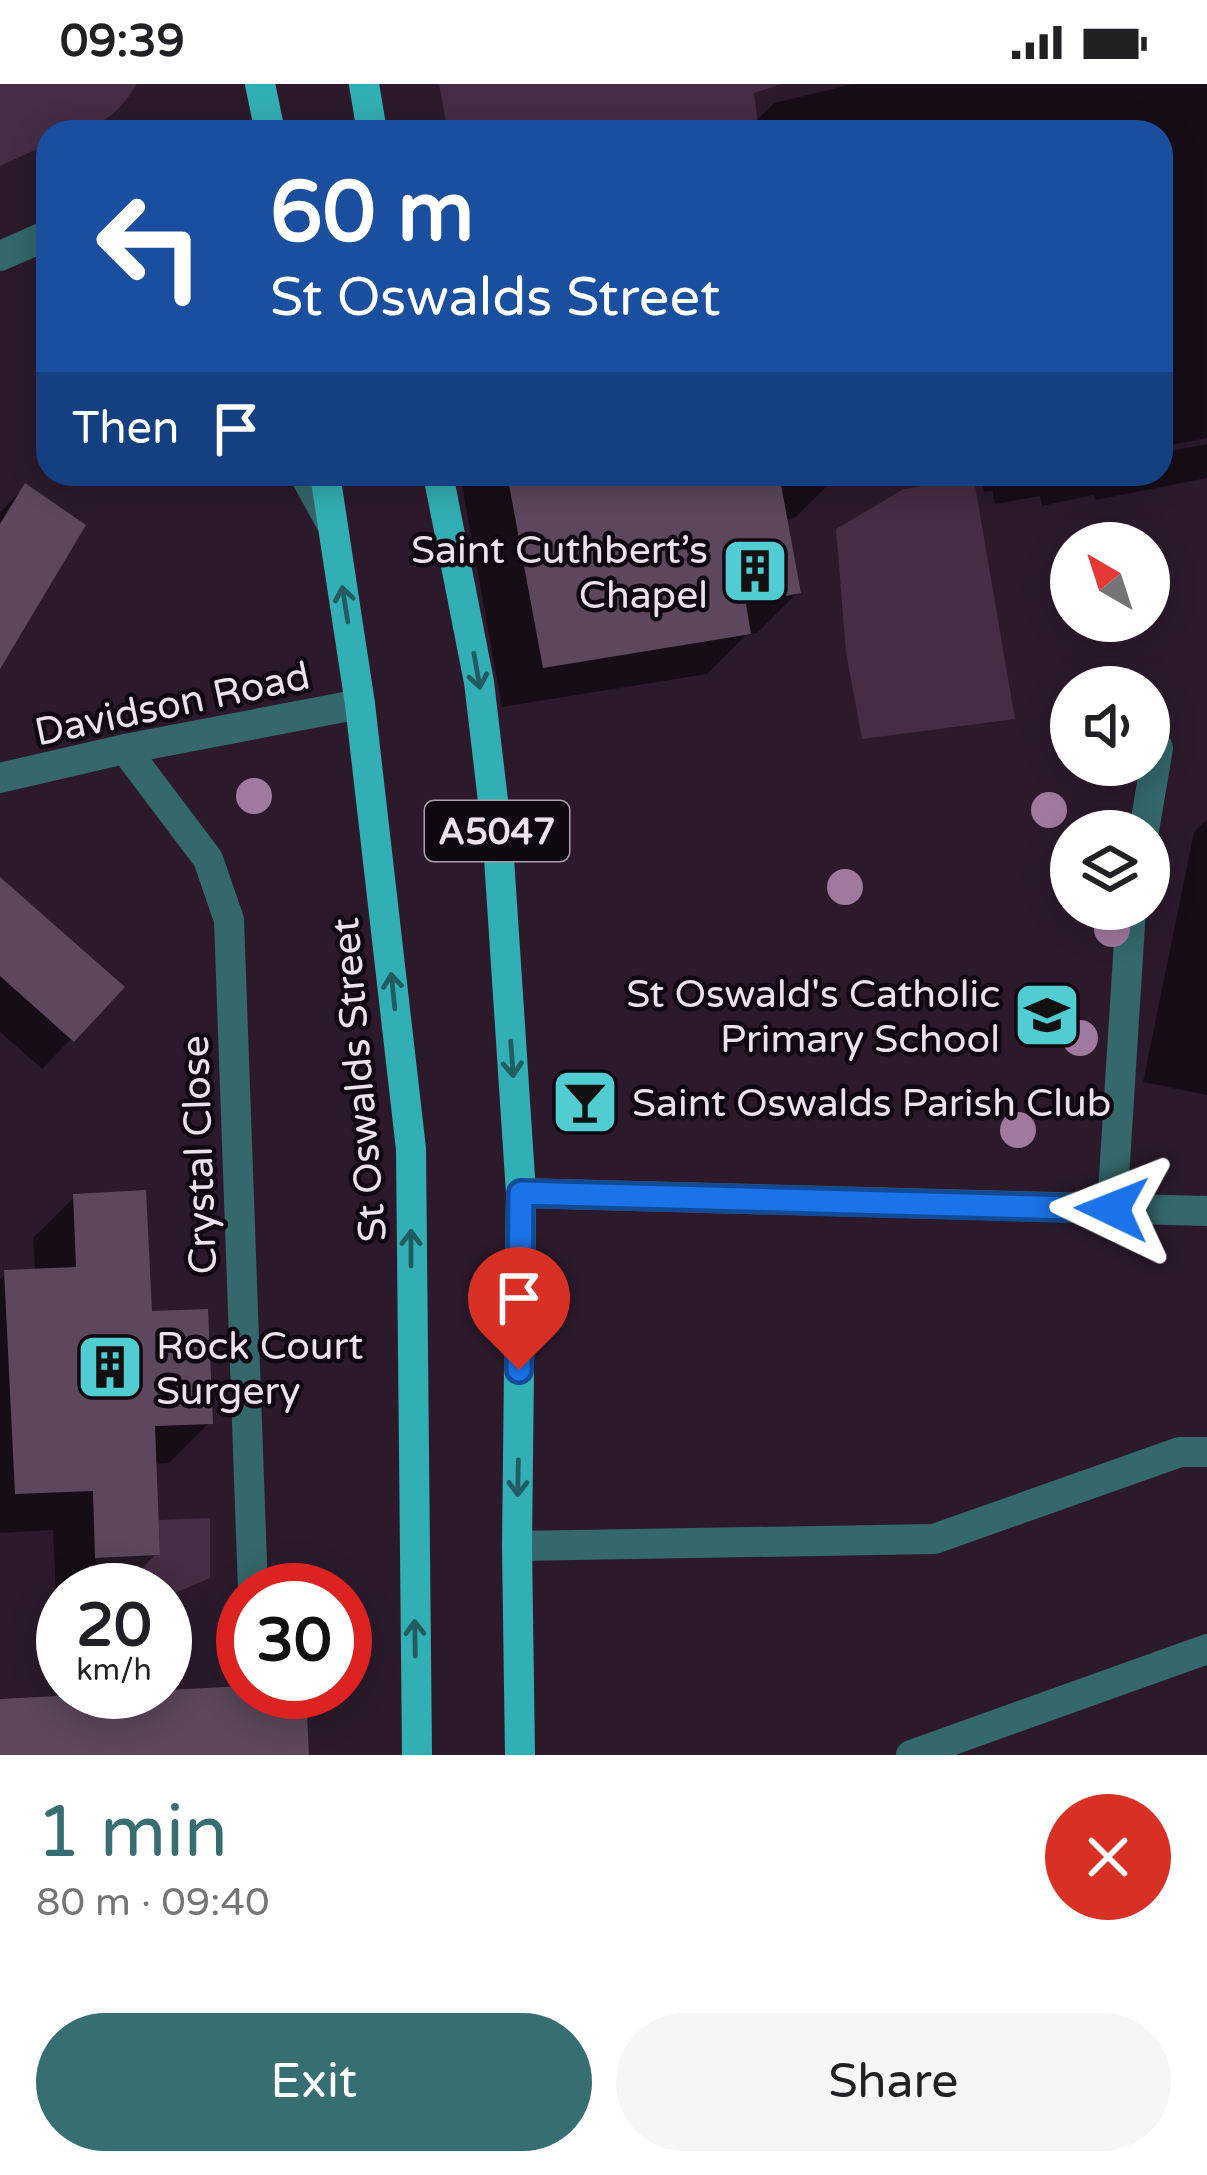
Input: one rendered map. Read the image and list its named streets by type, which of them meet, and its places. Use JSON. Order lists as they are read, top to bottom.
{
  "streets": {
    "main road": ["A5047", "St Oswalds Street"],
    "street": ["Davidson Road", "Crystal Close"]
  },
  "crossings": [
    ["Davidson Road", "St Oswalds Street"],
    ["Davidson Road", "Crystal Close"]
  ],
  "places": {
    "building": ["Saint Cuthbert’s Chapel", "Rock Court Surgery"],
    "school or university": ["St Oswald's Catholic Primary School"],
    "bar": ["Saint Oswalds Parish Club"]
  },
  "north": "top left",
  "page": {
    "status": "09:39",
    "turn": ["60 m", "St Oswalds Street"],
    "then": "Then",
    "speed": "20 km/h",
    "limit": "30",
    "heading": ["1 min", "80 m · 09:40"],
    "buttons": ["Exit", "Share"]
  }
}
